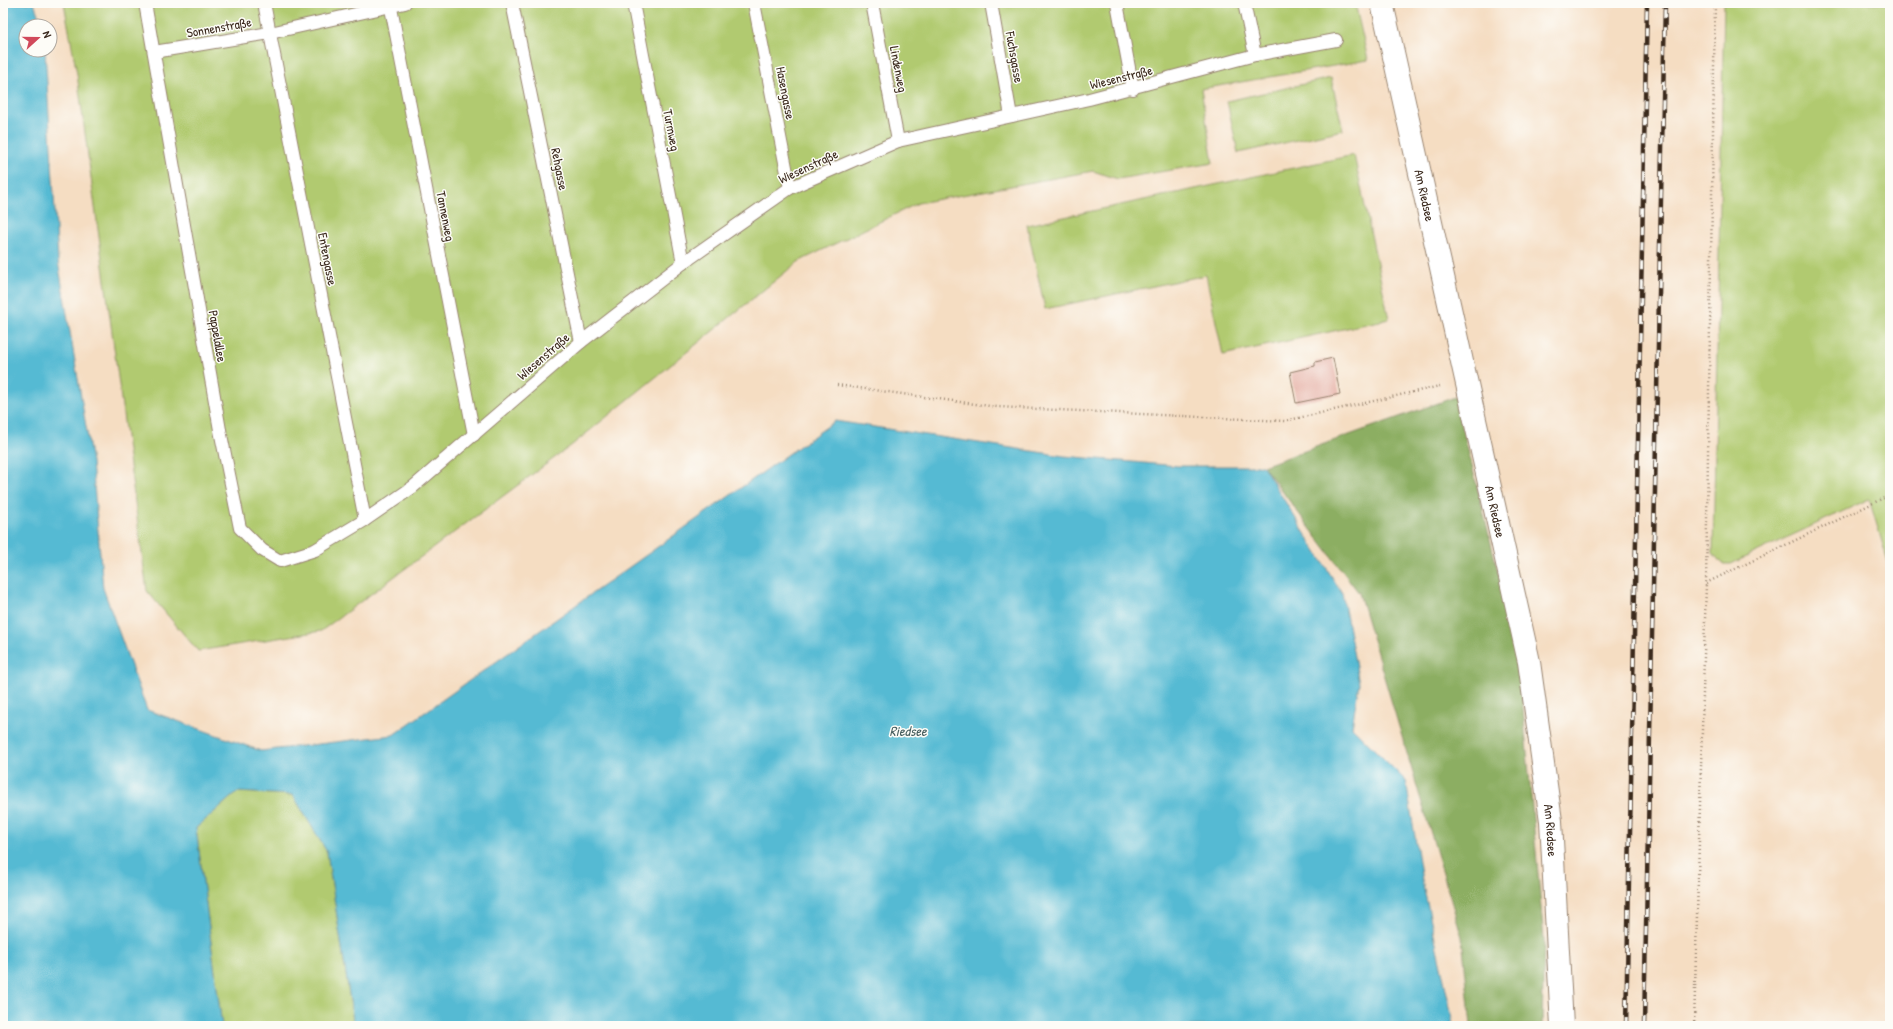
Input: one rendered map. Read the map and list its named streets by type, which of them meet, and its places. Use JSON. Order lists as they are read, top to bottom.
{
  "streets": {
    "street": ["Am Riedsee"],
    "lane": [
      "Sonnenstraße",
      "Fuchsgasse",
      "Lindenweg",
      "Wiesenstraße",
      "Hasengasse",
      "Turmweg",
      "Rehgasse",
      "Tannenweg",
      "Entengasse",
      "Pappelallee"
    ]
  },
  "crossings": [
    ["Sonnenstraße", "Tannenweg"],
    ["Sonnenstraße", "Entengasse"],
    ["Sonnenstraße", "Pappelallee"],
    ["Fuchsgasse", "Wiesenstraße"],
    ["Lindenweg", "Wiesenstraße"],
    ["Wiesenstraße", "Hasengasse"],
    ["Wiesenstraße", "Turmweg"],
    ["Wiesenstraße", "Rehgasse"],
    ["Wiesenstraße", "Tannenweg"],
    ["Wiesenstraße", "Entengasse"],
    ["Wiesenstraße", "Pappelallee"],
    ["Entengasse", "Pappelallee"]
  ],
  "water": ["Riedsee"],
  "north": "right"
}
